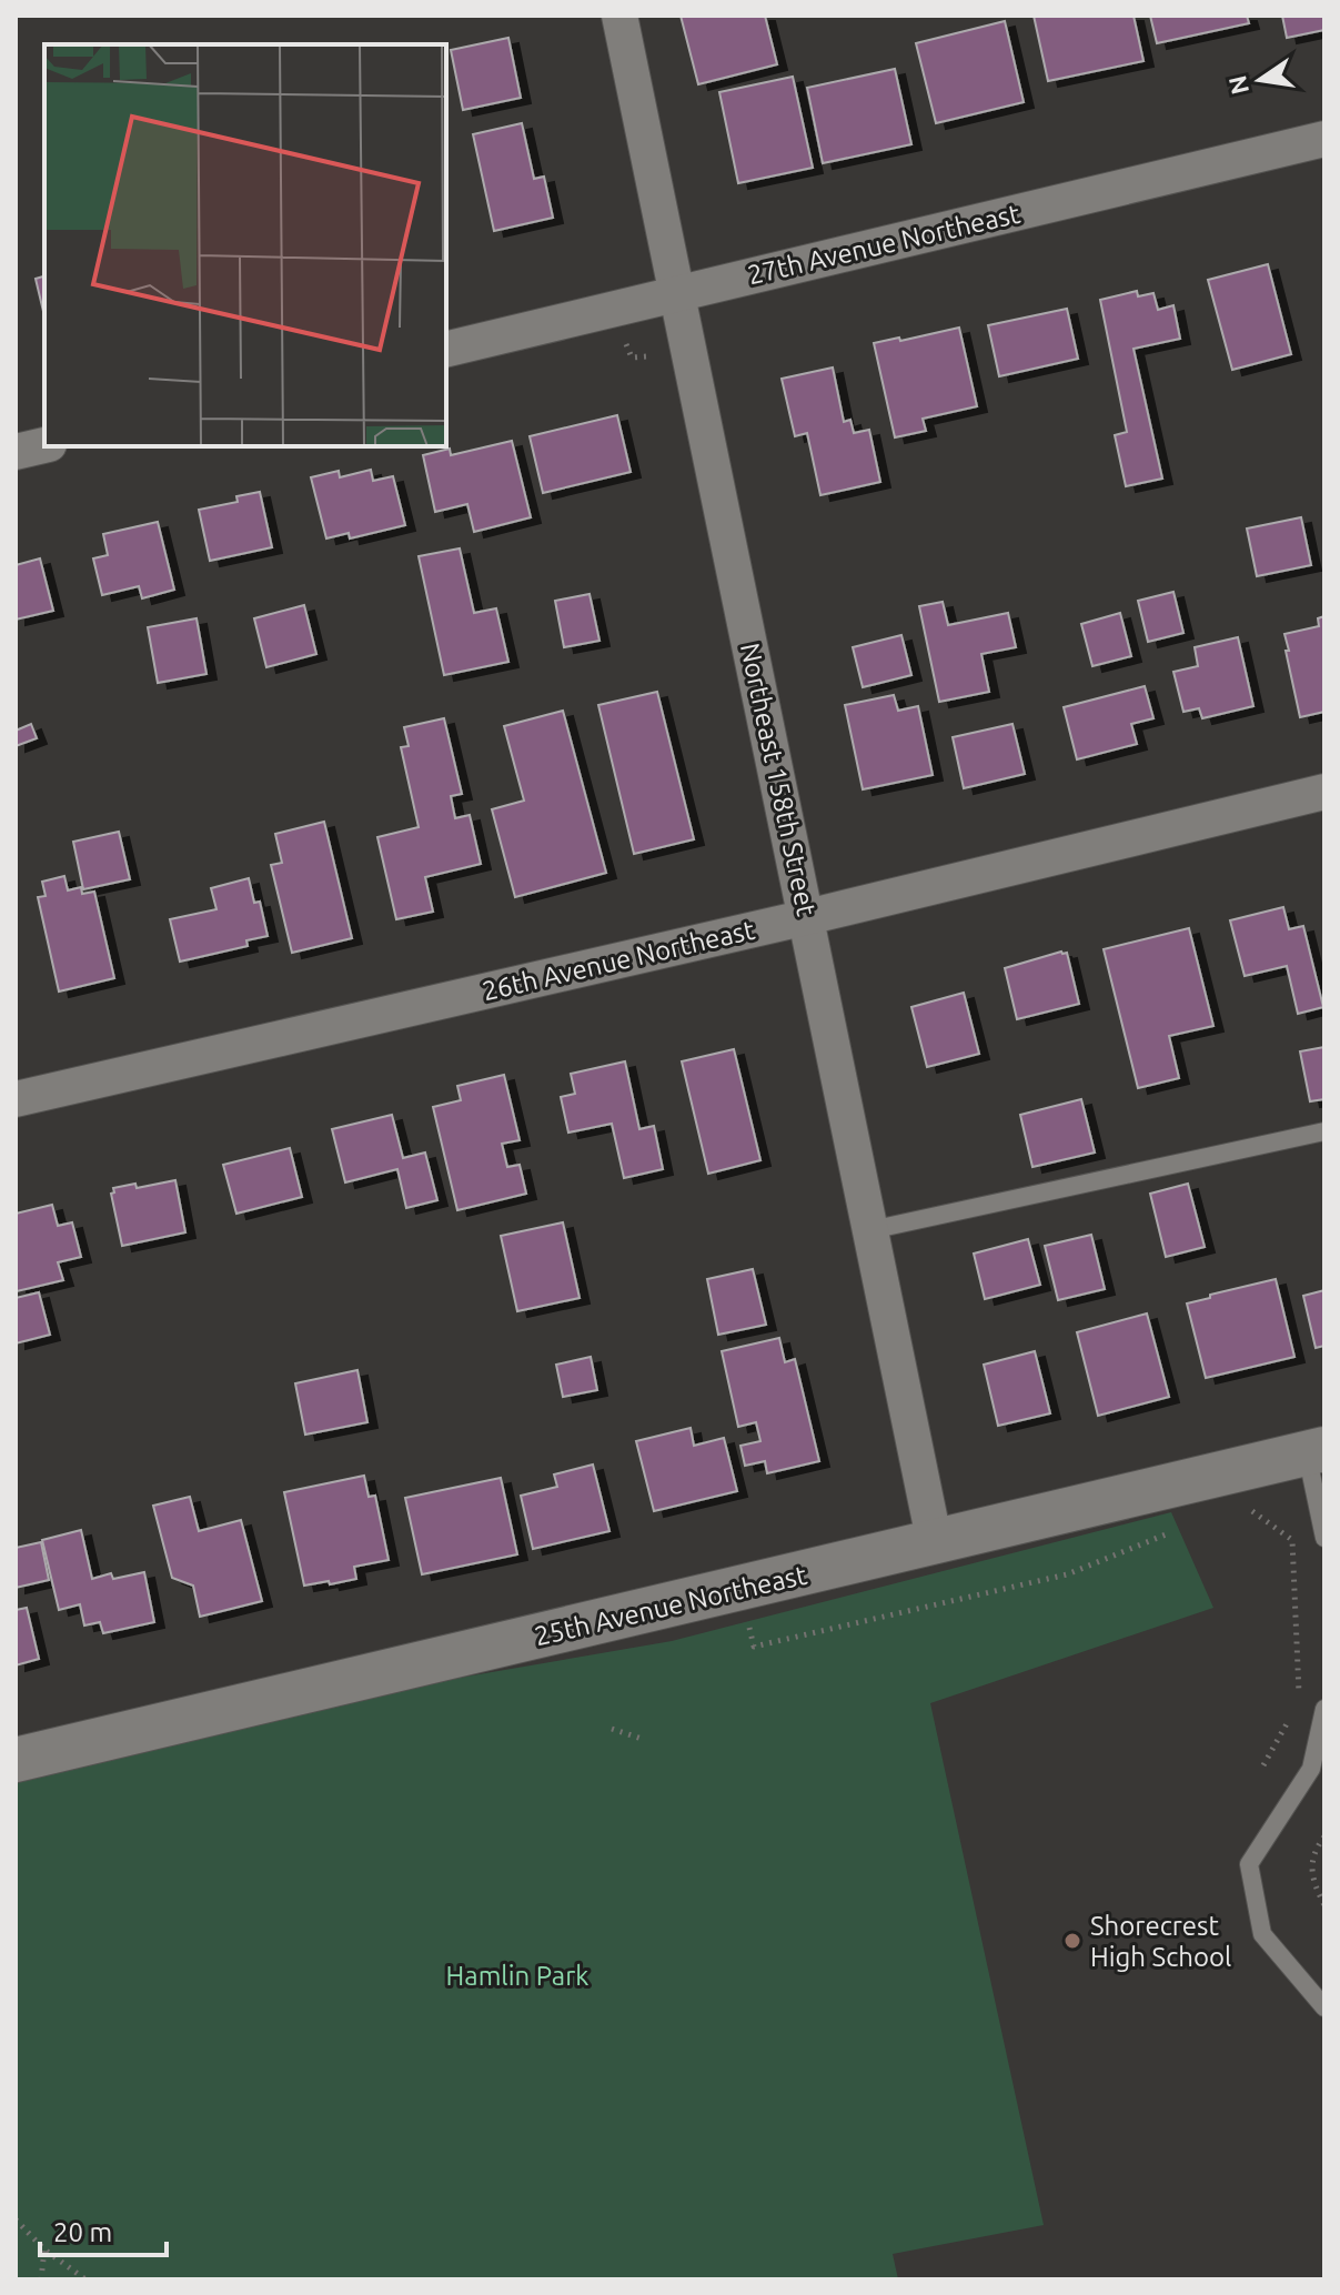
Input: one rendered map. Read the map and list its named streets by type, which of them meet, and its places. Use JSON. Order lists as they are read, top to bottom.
{
  "streets": {
    "street": [
      "27th Avenue Northeast",
      "Northeast 158th Street",
      "26th Avenue Northeast",
      "25th Avenue Northeast"
    ]
  },
  "crossings": [
    ["27th Avenue Northeast", "Northeast 158th Street"],
    ["Northeast 158th Street", "26th Avenue Northeast"],
    ["Northeast 158th Street", "25th Avenue Northeast"]
  ],
  "parks": ["Hamlin Park"],
  "places": ["Shorecrest High School"],
  "scale_bar": "20 m",
  "north": "left"
}
